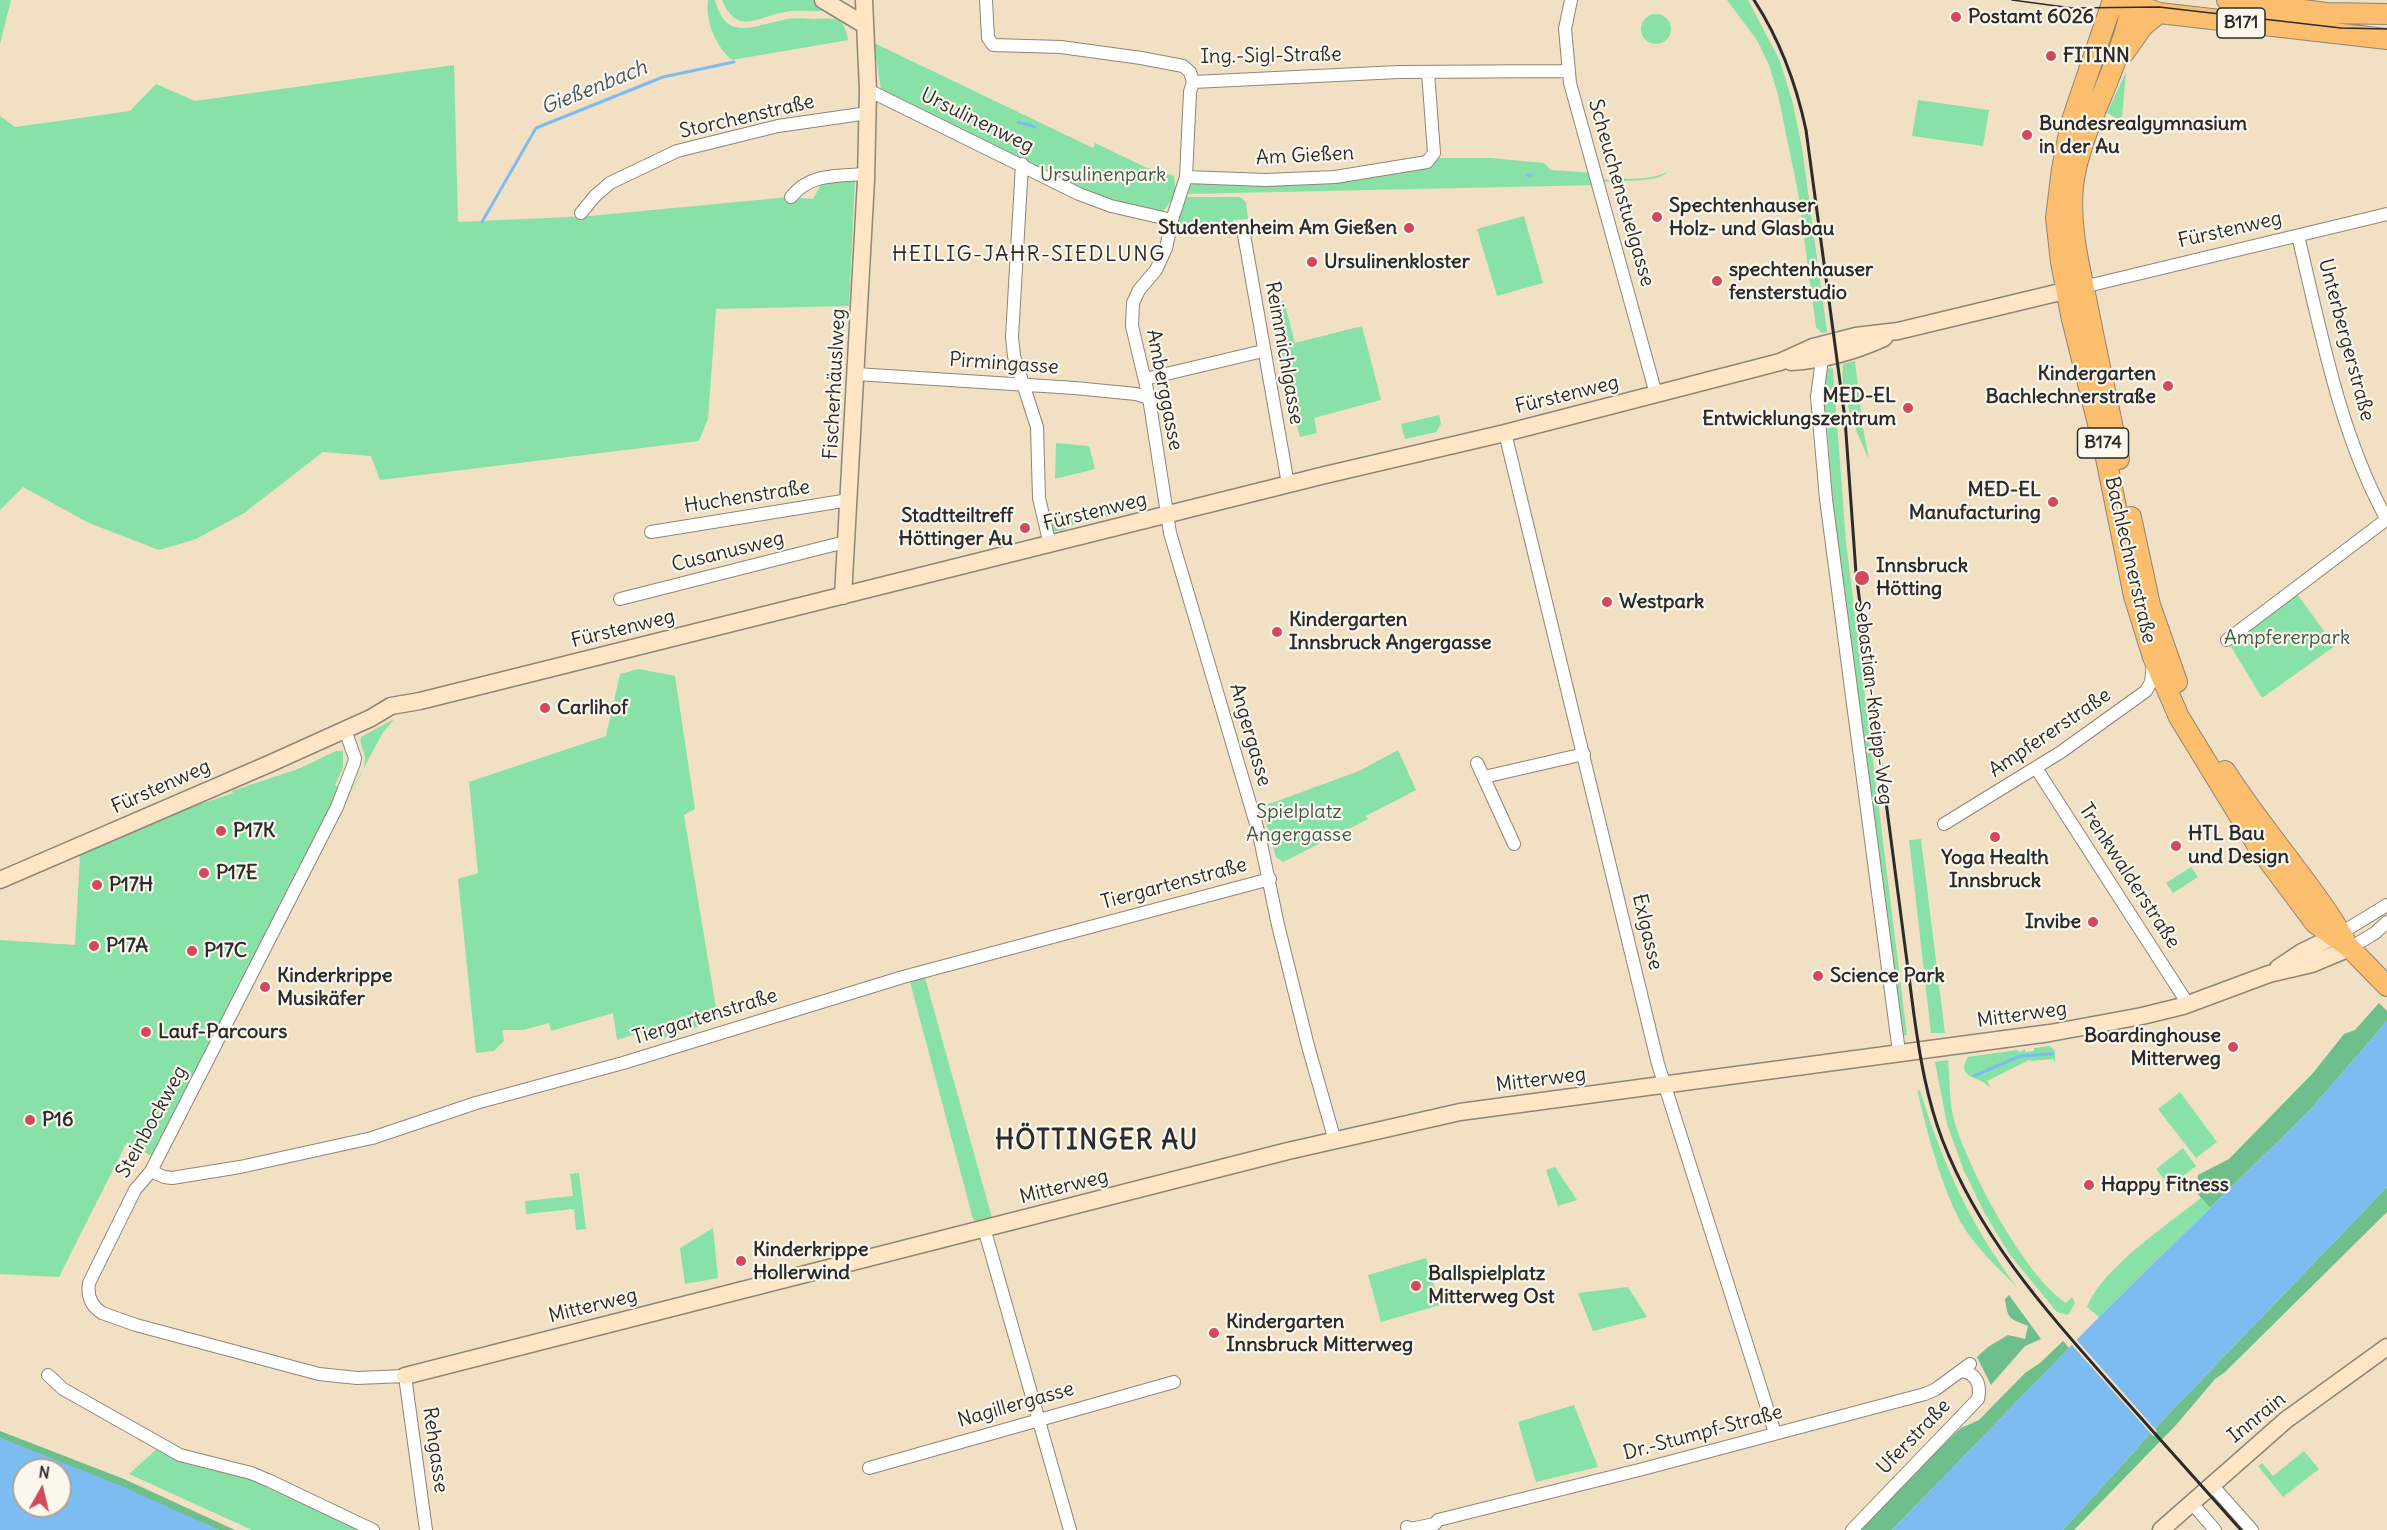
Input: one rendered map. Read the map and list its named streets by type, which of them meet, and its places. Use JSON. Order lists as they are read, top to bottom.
{
  "streets": {
    "main road": ["B171", "B174", "Bachlechnerstraße"],
    "street": [
      "Ing.-Sigl-Straße",
      "Storchenstraße",
      "Ursulinenweg",
      "Am Gießen",
      "Scheuchenstuelgasse",
      "Fürstenweg",
      "Unterbergerstraße",
      "Reimmichlgasse",
      "Pirmingasse",
      "Fischerhäuslweg",
      "Amberggasse",
      "Huchenstraße",
      "Cusanusweg",
      "Sebastian-Kneipp-Weg",
      "Ampfererstraße",
      "Angergasse",
      "Trenkwalderstraße",
      "Tiergartenstraße",
      "Exlgasse",
      "Mitterweg",
      "Steinbockweg",
      "Nagillergasse",
      "Innrain",
      "Dr.-Stumpf-Straße",
      "Uferstraße",
      "Rehgasse"
    ]
  },
  "crossings": [
    ["B171", "Bachlechnerstraße"],
    ["Ing.-Sigl-Straße", "Am Gießen"],
    ["Ing.-Sigl-Straße", "Scheuchenstuelgasse"],
    ["Storchenstraße", "Fischerhäuslweg"],
    ["Ursulinenweg", "Fischerhäuslweg"],
    ["Ursulinenweg", "Amberggasse"],
    ["Am Gießen", "Amberggasse"],
    ["Scheuchenstuelgasse", "Fürstenweg"],
    ["Fürstenweg", "Unterbergerstraße"],
    ["Fürstenweg", "Reimmichlgasse"],
    ["Fürstenweg", "Fischerhäuslweg"],
    ["Fürstenweg", "Amberggasse"],
    ["Fürstenweg", "Bachlechnerstraße"],
    ["Fürstenweg", "Sebastian-Kneipp-Weg"],
    ["Fürstenweg", "Angergasse"],
    ["Fürstenweg", "Exlgasse"],
    ["Fürstenweg", "Steinbockweg"],
    ["Pirmingasse", "Fischerhäuslweg"],
    ["Pirmingasse", "Amberggasse"],
    ["Fischerhäuslweg", "Huchenstraße"],
    ["Fischerhäuslweg", "Cusanusweg"],
    ["Amberggasse", "Angergasse"],
    ["B174", "Bachlechnerstraße"],
    ["B174", "Mitterweg"],
    ["Bachlechnerstraße", "Ampfererstraße"],
    ["Bachlechnerstraße", "Mitterweg"],
    ["Sebastian-Kneipp-Weg", "Mitterweg"],
    ["Ampfererstraße", "Trenkwalderstraße"],
    ["Angergasse", "Tiergartenstraße"],
    ["Angergasse", "Mitterweg"],
    ["Trenkwalderstraße", "Mitterweg"],
    ["Tiergartenstraße", "Steinbockweg"],
    ["Exlgasse", "Mitterweg"],
    ["Exlgasse", "Dr.-Stumpf-Straße"],
    ["Mitterweg", "Steinbockweg"],
    ["Mitterweg", "Rehgasse"],
    ["Dr.-Stumpf-Straße", "Uferstraße"]
  ],
  "districts": ["HEILIG-JAHR-SIEDLUNG", "HÖTTINGER AU"],
  "water": ["Gießenbach"],
  "parks": ["Ursulinenpark", "Ampfererpark", "Spielplatz Angergasse"],
  "places": [
    "Postamt 6026",
    "FITINN",
    "Bundesrealgymnasium in der Au",
    "Spechtenhauser Holz- und Glasbau",
    "Studentenheim Am Gießen",
    "Ursulinenkloster",
    "spechtenhauser fensterstudio",
    "Kindergarten Bachlechnerstraße",
    "MED-EL Entwicklungszentrum",
    "MED-EL Manufacturing",
    "Stadtteiltreff Höttinger Au",
    "Innsbruck Hötting",
    "Westpark",
    "Kindergarten Innsbruck Angergasse",
    "Carlihof",
    "P17K",
    "Yoga Health Innsbruck",
    "HTL Bau und Design",
    "P17E",
    "P17H",
    "Invibe",
    "P17A",
    "P17C",
    "Science Park",
    "Kinderkrippe Musikäfer",
    "Lauf-Parcours",
    "Boardinghouse Mitterweg",
    "P16",
    "Happy Fitness",
    "Kinderkrippe Hollerwind",
    "Ballspielplatz Mitterweg Ost",
    "Kindergarten Innsbruck Mitterweg"
  ],
  "north": "top"
}
